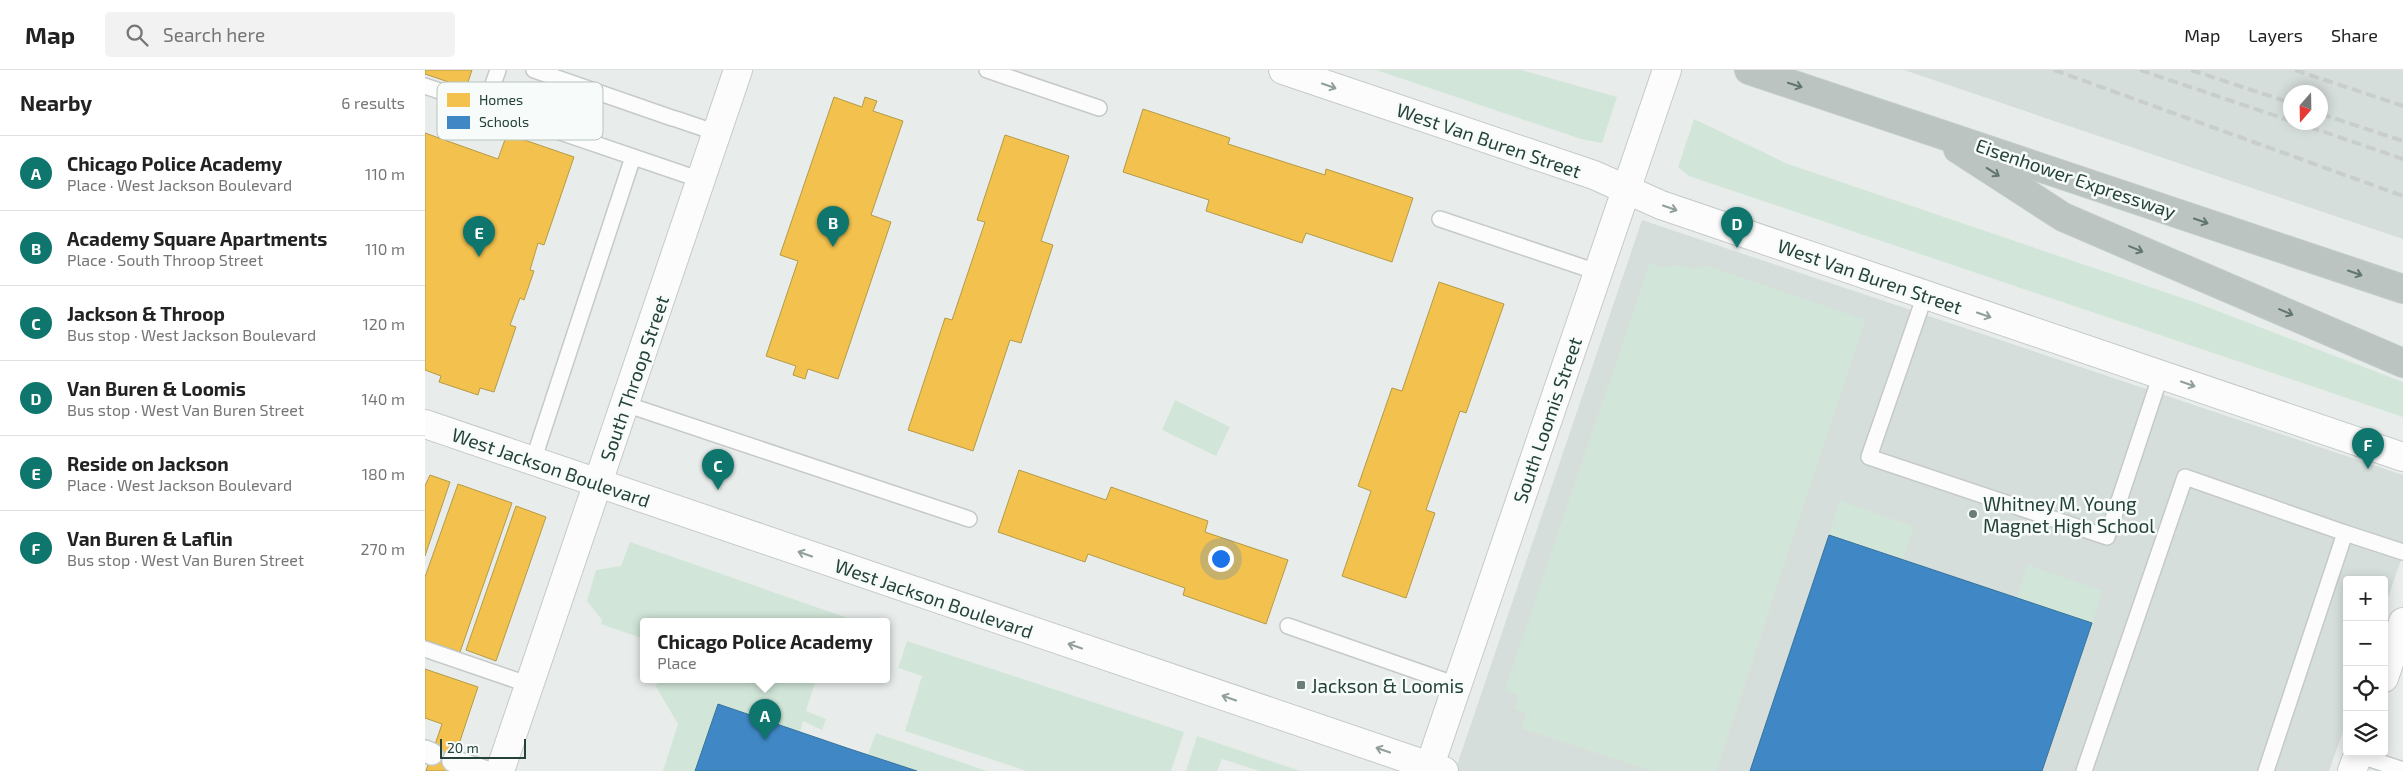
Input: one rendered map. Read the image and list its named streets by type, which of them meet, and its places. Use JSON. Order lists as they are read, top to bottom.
{
  "streets": {
    "highway": ["Eisenhower Expressway"],
    "street": [
      "West Van Buren Street",
      "South Throop Street",
      "South Loomis Street",
      "West Jackson Boulevard"
    ]
  },
  "crossings": [
    ["West Van Buren Street", "South Loomis Street"],
    ["South Throop Street", "West Jackson Boulevard"],
    ["South Loomis Street", "West Jackson Boulevard"]
  ],
  "one_way": ["West Van Buren Street", "West Jackson Boulevard"],
  "places": {
    "other": ["Whitney M. Young Magnet High School"],
    "transit": ["Jackson & Loomis"]
  },
  "legend": ["Homes", "Schools"],
  "scale_bar": "20 m",
  "north": "bottom",
  "page": {
    "header": "Map",
    "search": "Search here",
    "nav": ["Map", "Layers", "Share"],
    "heading": ["Nearby", "6 results"],
    "list": [
      {
        "mark": "A",
        "name": "Chicago Police Academy",
        "note": "Place · West Jackson Boulevard",
        "value": "110 m"
      },
      {
        "mark": "B",
        "name": "Academy Square Apartments",
        "note": "Place · South Throop Street",
        "value": "110 m"
      },
      {
        "mark": "C",
        "name": "Jackson & Throop",
        "note": "Bus stop · West Jackson Boulevard",
        "value": "120 m"
      },
      {
        "mark": "D",
        "name": "Van Buren & Loomis",
        "note": "Bus stop · West Van Buren Street",
        "value": "140 m"
      },
      {
        "mark": "E",
        "name": "Reside on Jackson",
        "note": "Place · West Jackson Boulevard",
        "value": "180 m"
      },
      {
        "mark": "F",
        "name": "Van Buren & Laflin",
        "note": "Bus stop · West Van Buren Street",
        "value": "270 m"
      }
    ],
    "pins": [
      "B",
      "D",
      "E",
      "F",
      "C",
      "A"
    ],
    "map_buttons": ["+", "−"],
    "popup": ["Chicago Police Academy", "Place"],
    "scale": "20 m"
  }
}
